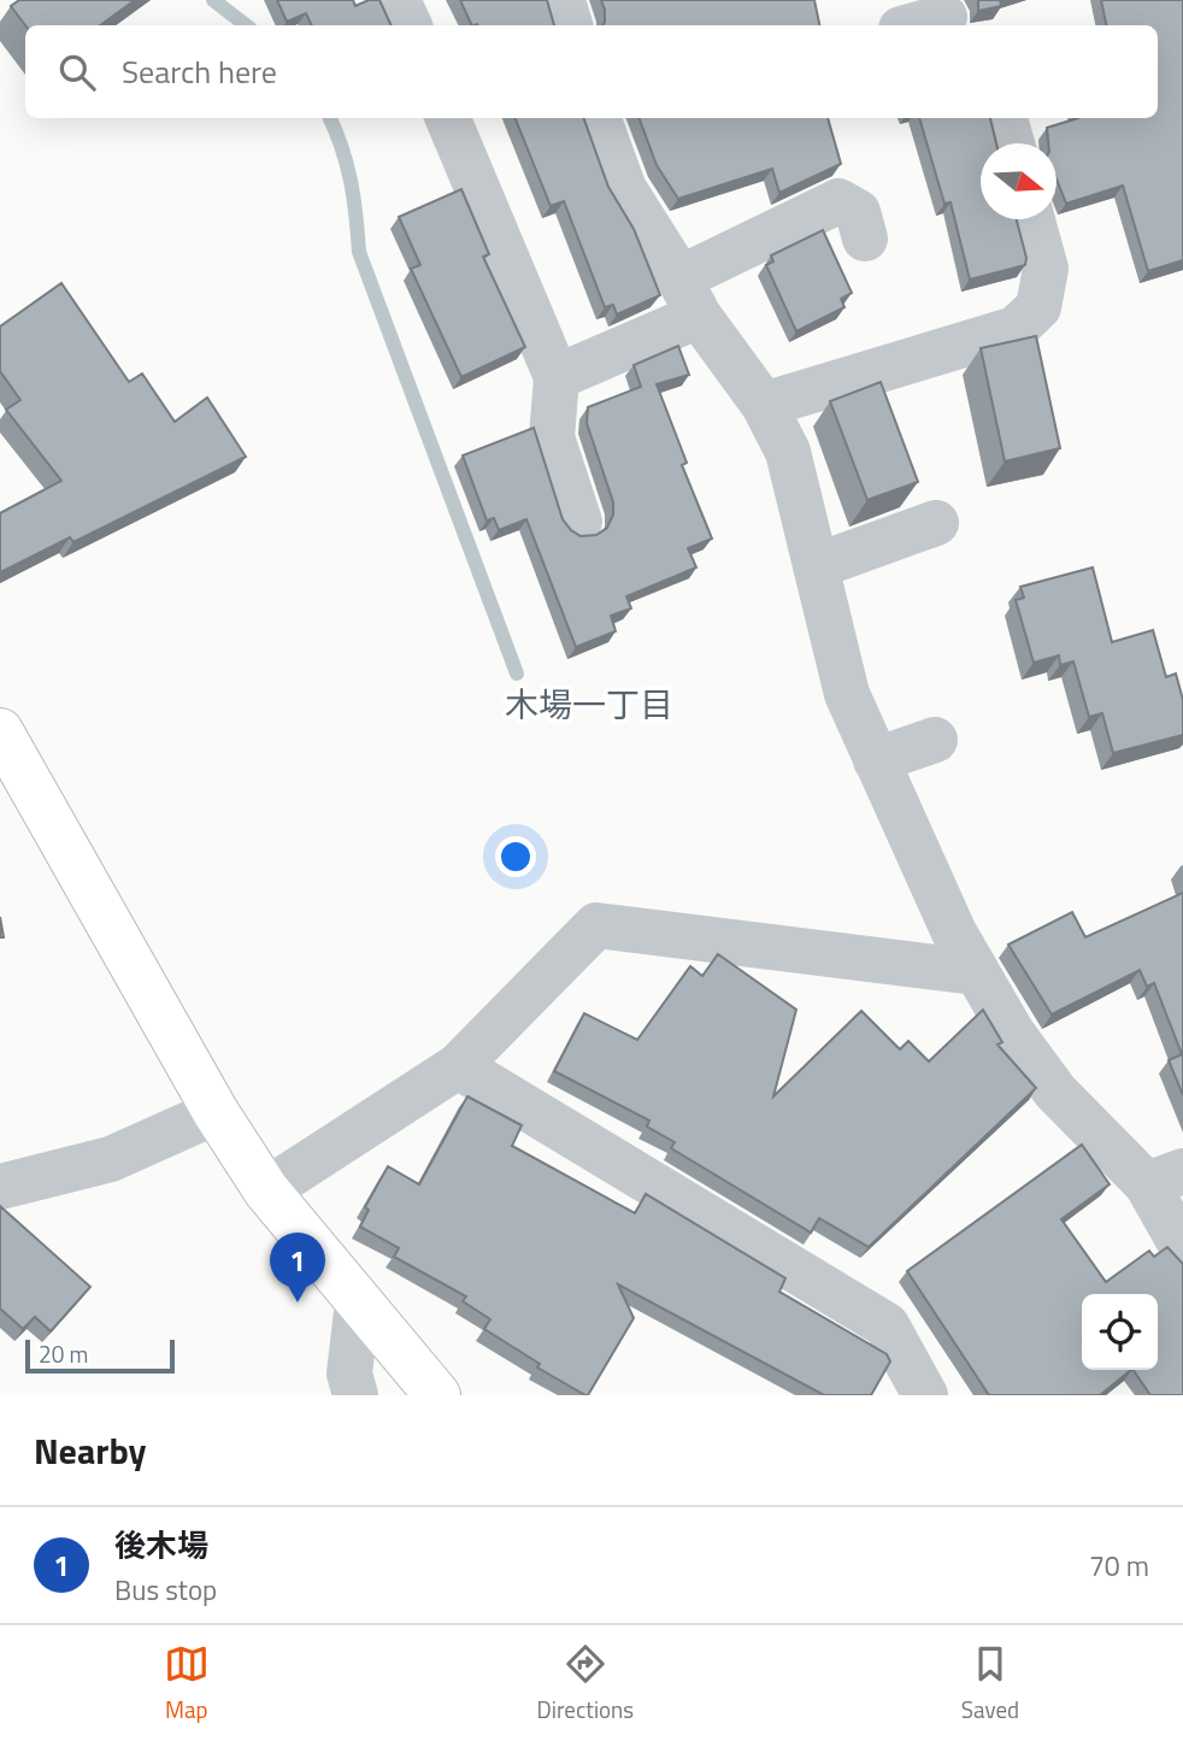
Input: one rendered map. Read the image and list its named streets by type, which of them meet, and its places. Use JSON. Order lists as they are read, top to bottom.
{
  "districts": ["木場一丁目"],
  "scale_bar": "20 m",
  "north": "right",
  "page": {
    "search": "Search here",
    "pins": "1",
    "scale": "20 m",
    "heading": "Nearby",
    "list": [
      {
        "mark": "1",
        "name": "後木場",
        "note": "Bus stop",
        "value": "70 m"
      }
    ],
    "nav": ["Map", "Directions", "Saved"]
  }
}
